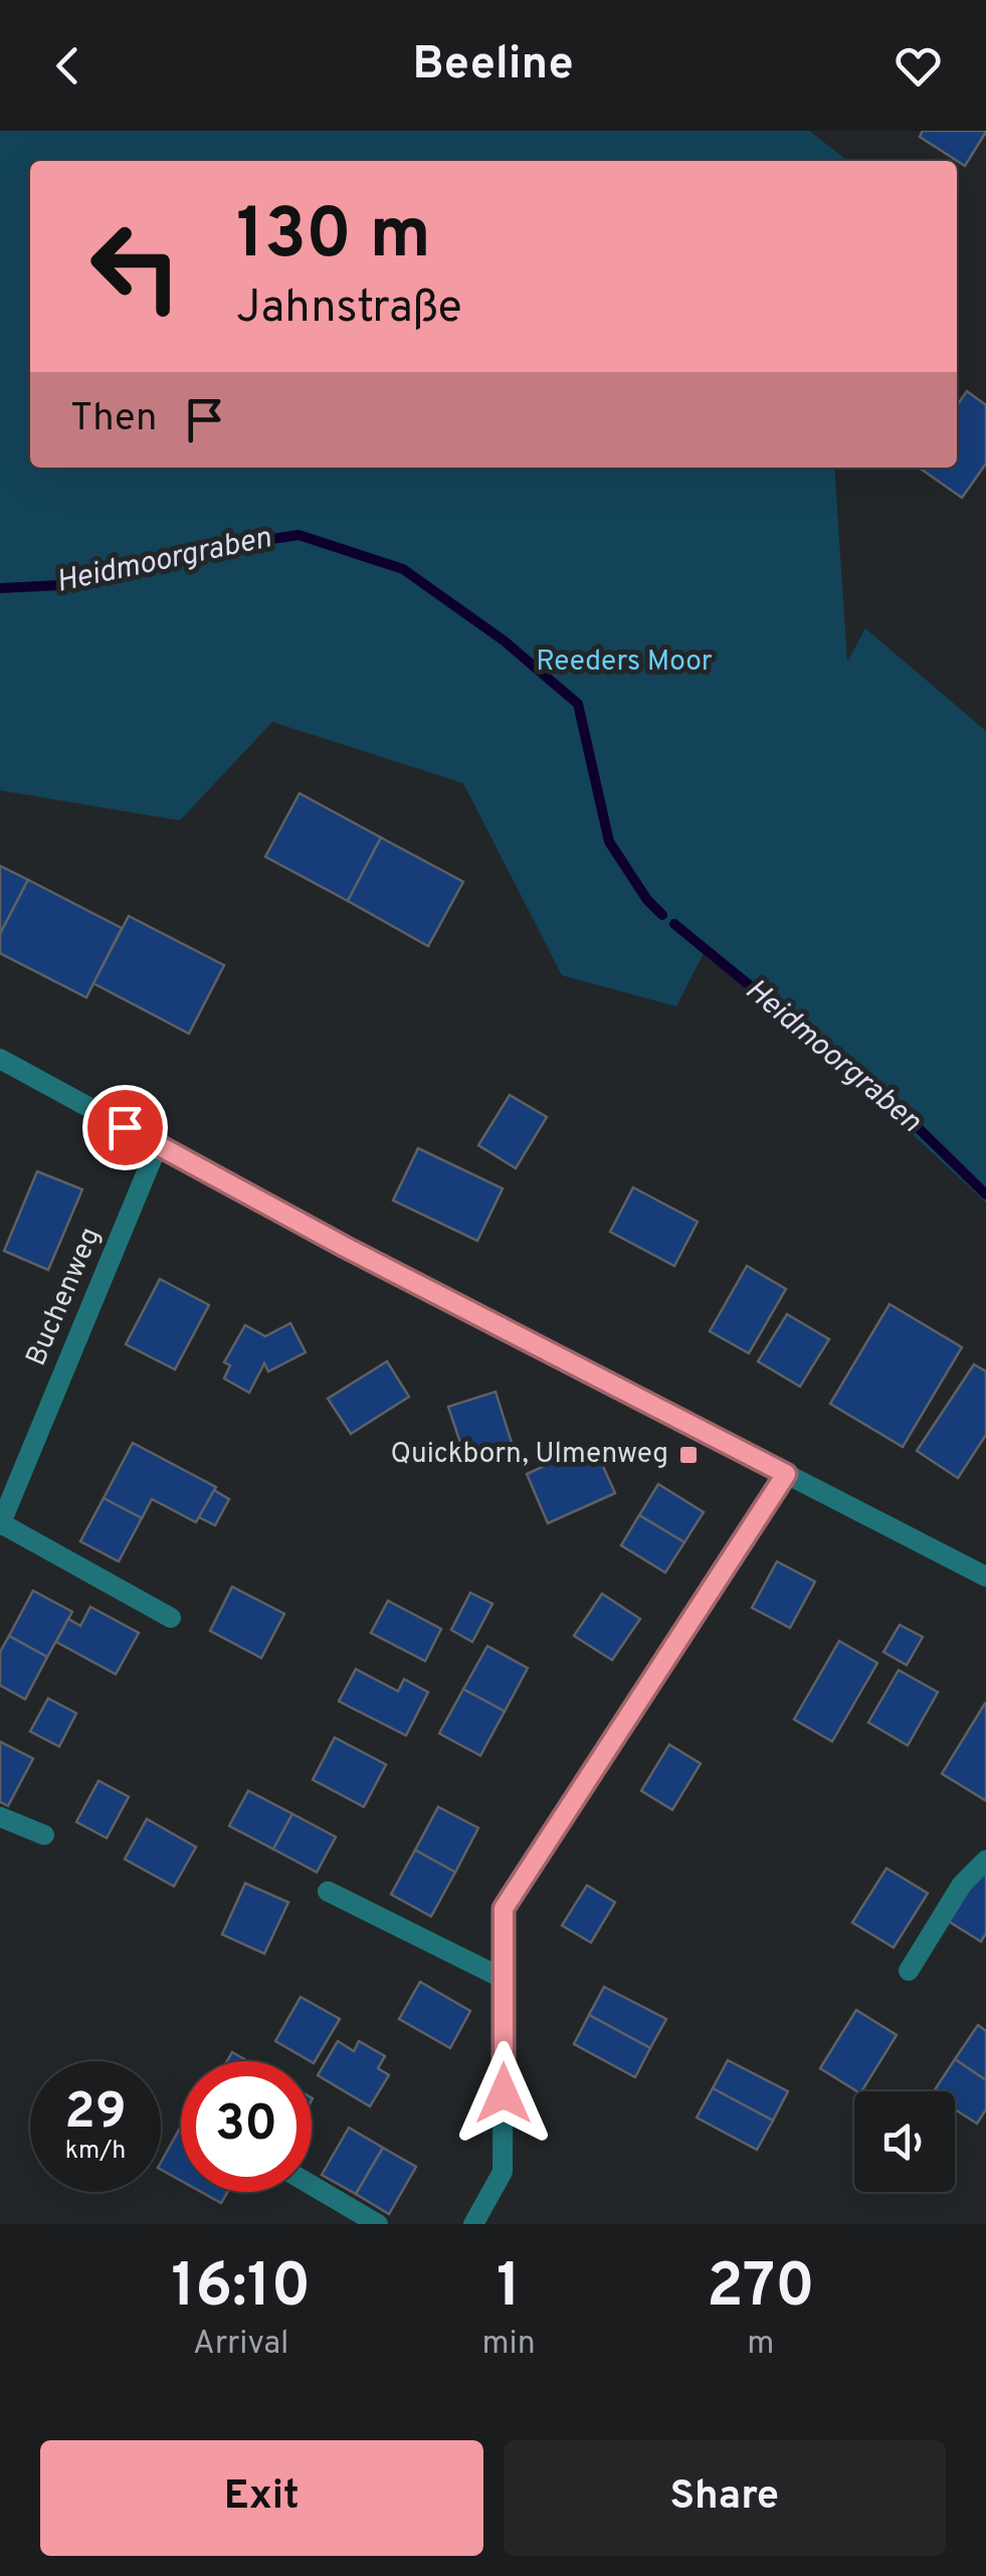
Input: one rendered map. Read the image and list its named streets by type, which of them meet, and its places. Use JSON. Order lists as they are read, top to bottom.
{
  "streets": {
    "street": ["Buchenweg"]
  },
  "water": ["Heidmoorgraben"],
  "parks": ["Reeders Moor"],
  "places": {
    "transit": ["Quickborn, Ulmenweg"]
  },
  "page": {
    "header": "Beeline",
    "turn": ["130 m", "Jahnstraße"],
    "then": "Then",
    "speed": "29 km/h",
    "limit": "30",
    "eta": [
      "16:10",
      "Arrival",
      "1",
      "min",
      "270",
      "m"
    ],
    "buttons": ["Exit", "Share"]
  }
}
